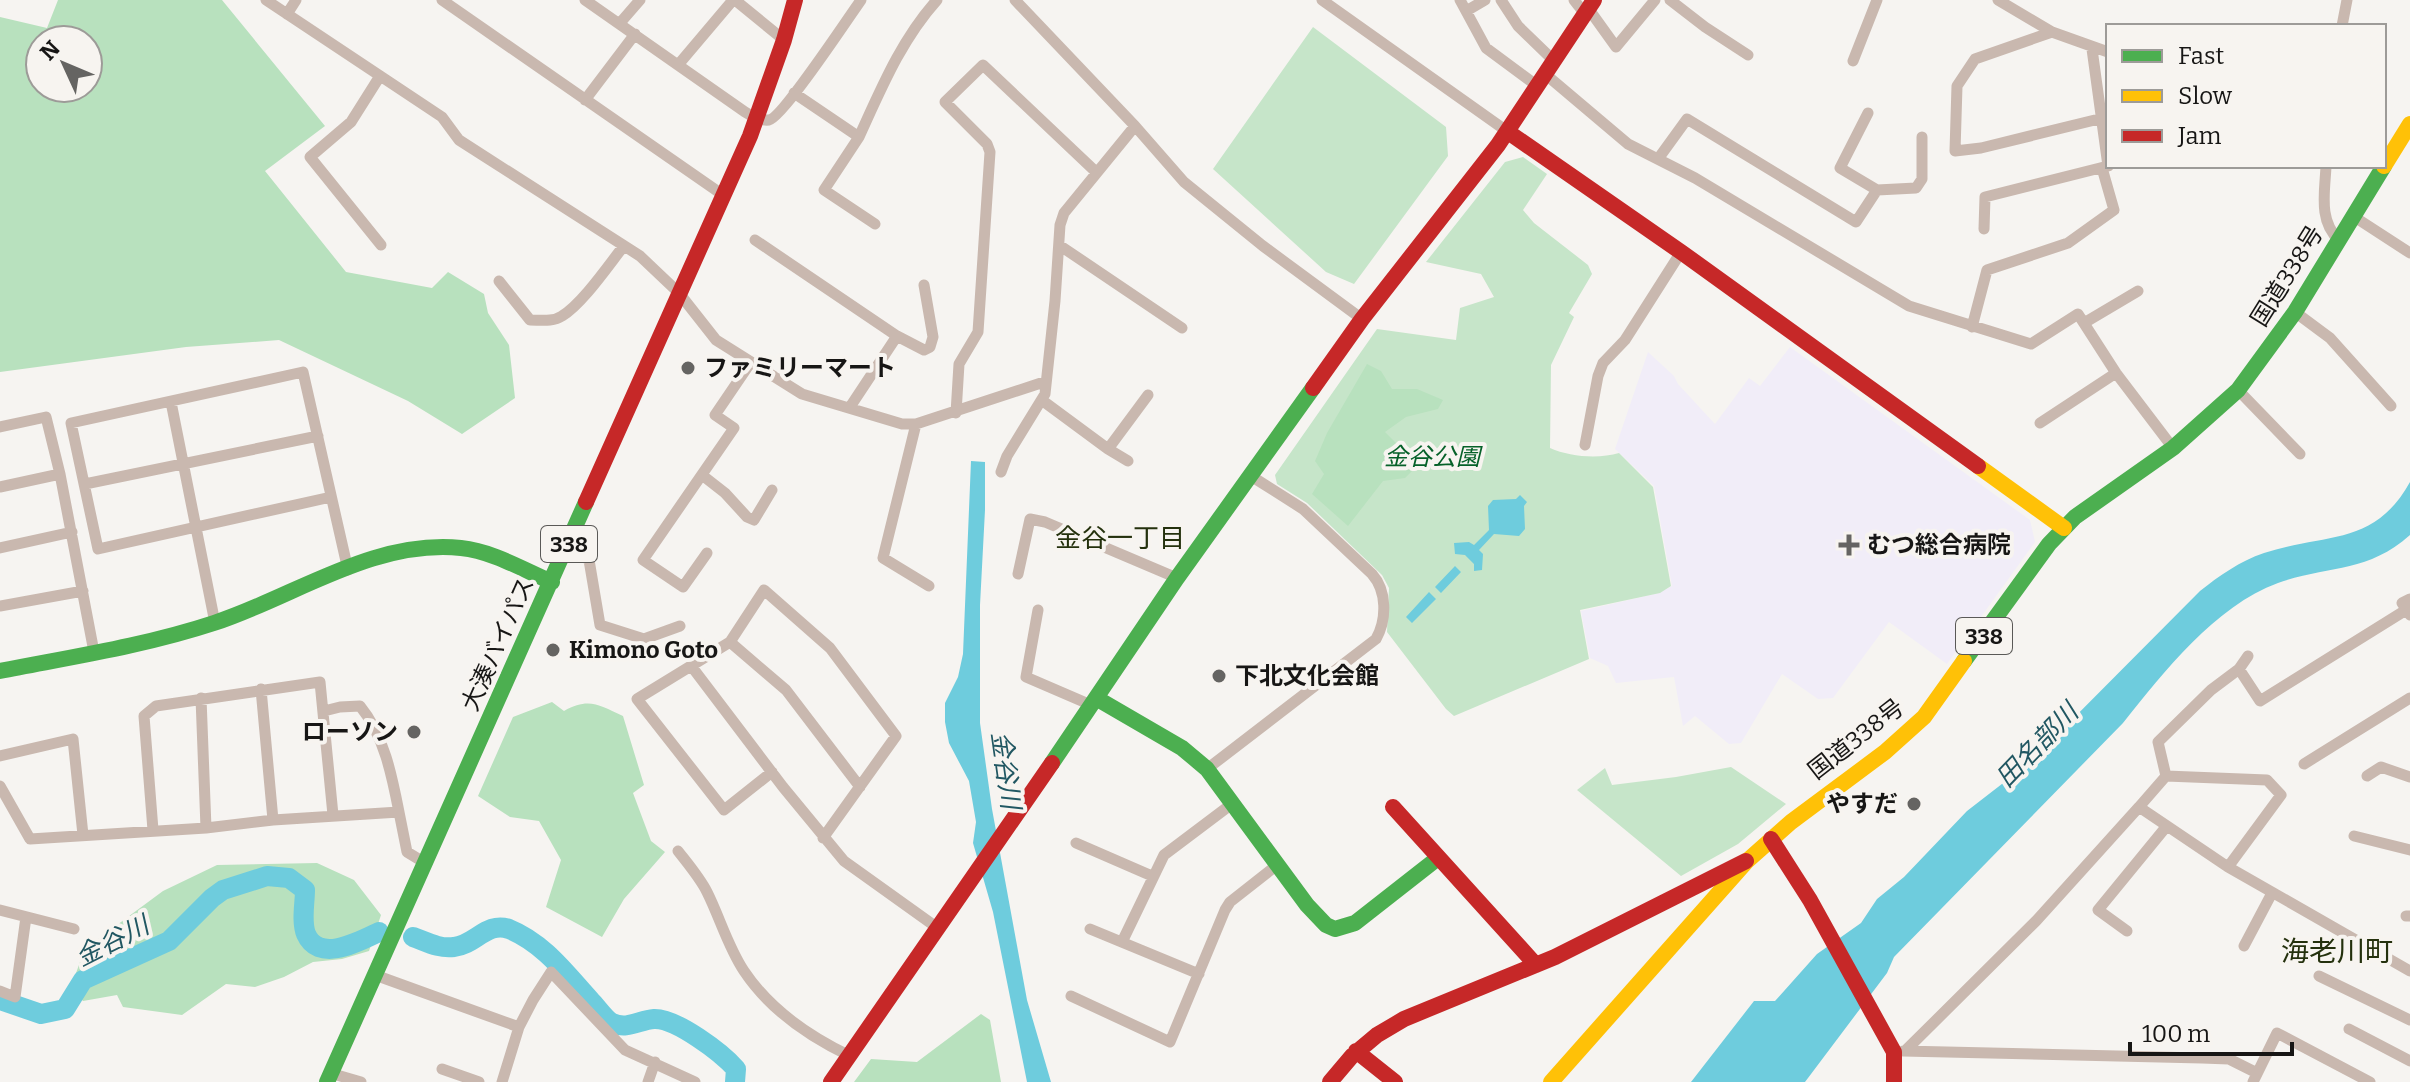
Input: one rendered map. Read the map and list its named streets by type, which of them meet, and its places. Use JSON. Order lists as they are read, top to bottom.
{
  "streets": {
    "main road": ["国道338号", "338", "大湊バイパス"]
  },
  "districts": ["金谷一丁目", "海老川町"],
  "water": ["田名部川", "金谷川"],
  "parks": ["金谷公園"],
  "places": {
    "other": [
      "ファミリーマート",
      "Kimono Goto",
      "下北文化会館",
      "ローソン",
      "やすだ"
    ],
    "health": ["むつ総合病院"]
  },
  "legend": ["Fast", "Slow", "Jam"],
  "scale_bar": "100 m",
  "north": "top left"
}
